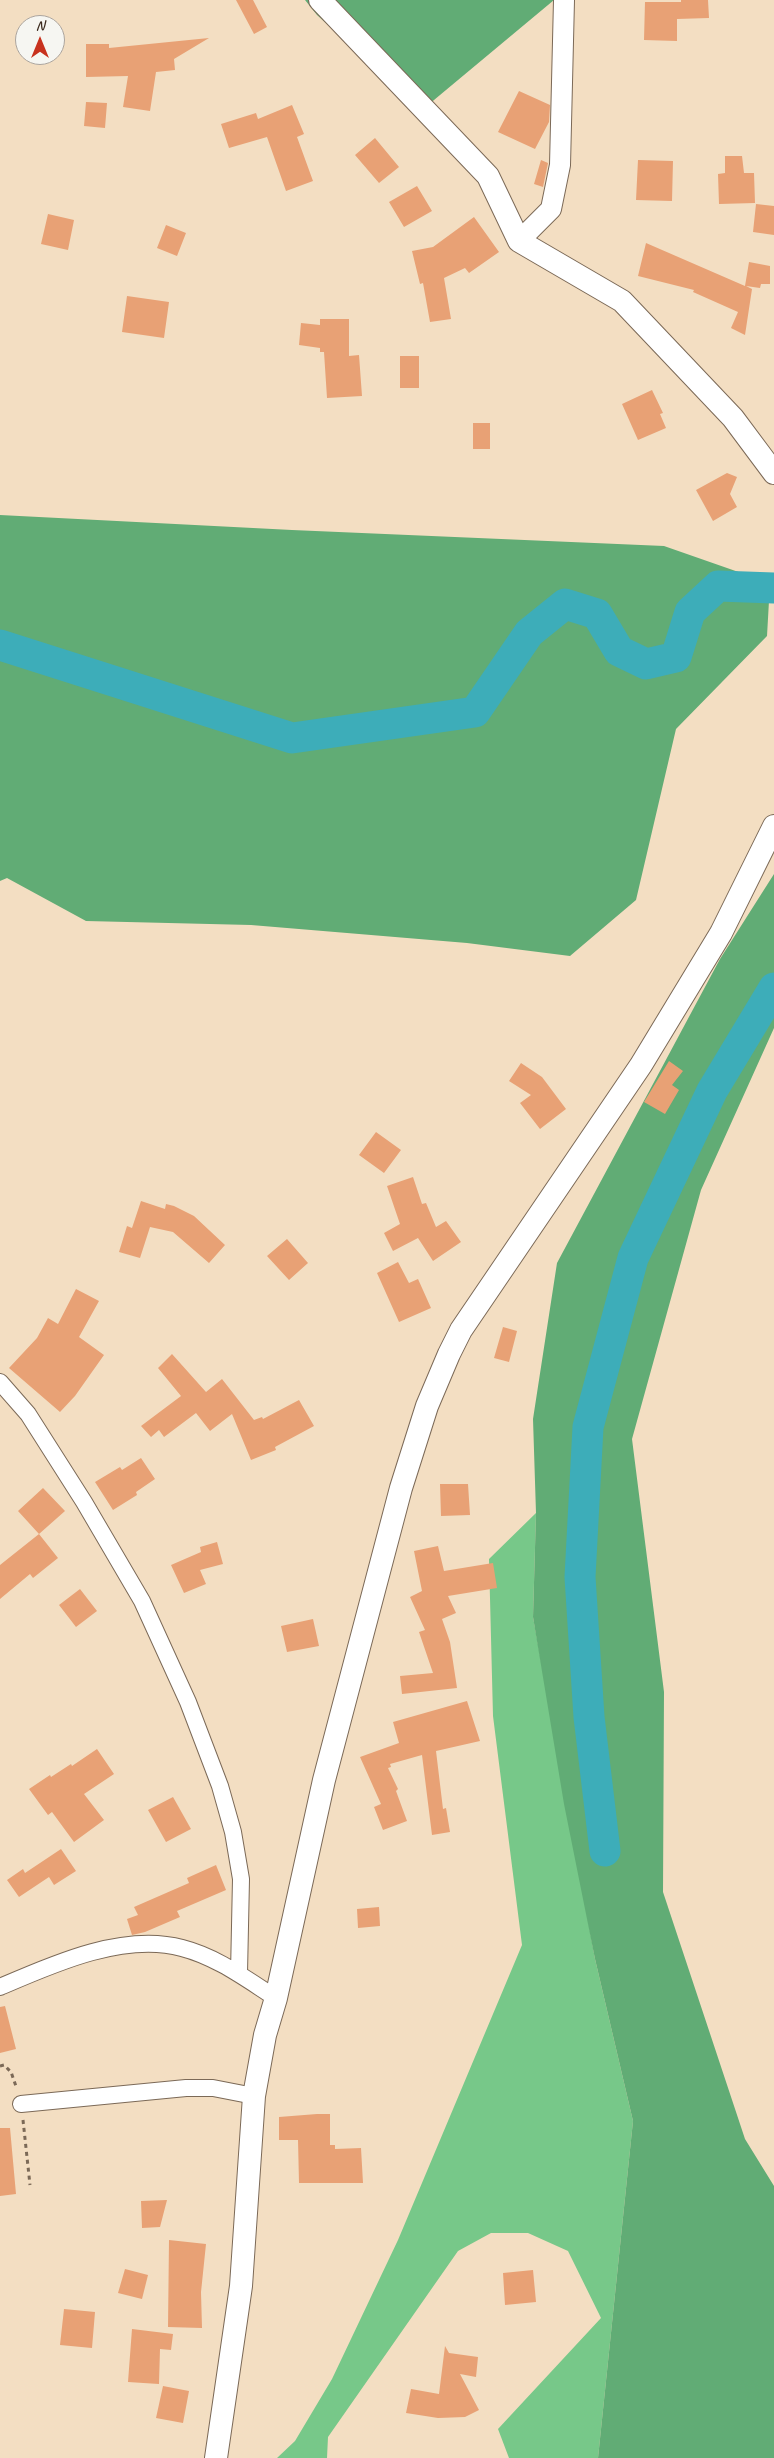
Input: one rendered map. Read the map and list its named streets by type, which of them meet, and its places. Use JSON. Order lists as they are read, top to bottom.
{
  "north": "top"
}
